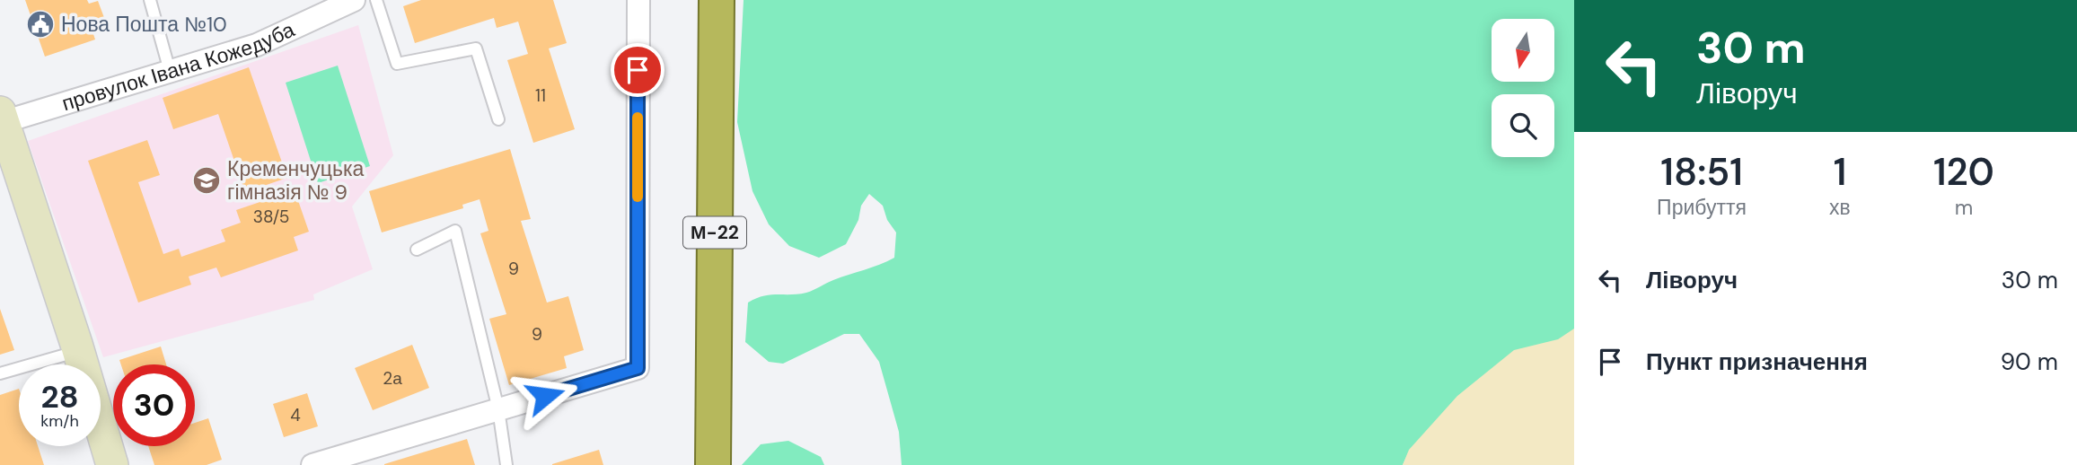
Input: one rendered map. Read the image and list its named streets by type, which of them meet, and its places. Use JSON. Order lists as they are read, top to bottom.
{
  "streets": {
    "highway": ["М-22"],
    "street": ["провулок Івана Кожедуба"]
  },
  "places": {
    "public building": ["Нова Пошта №10"],
    "school or university": ["Кременчуцька гімназія № 9"]
  },
  "house_numbers": [
    "11",
    "38/5",
    "9",
    "9",
    "2а",
    "4"
  ],
  "north": "bottom",
  "page": {
    "turn": ["30 m", "Ліворуч"],
    "eta": [
      "18:51",
      "Прибуття",
      "1",
      "хв",
      "120",
      "m"
    ],
    "list": [
      {
        "name": "Ліворуч",
        "value": "30 m"
      },
      {
        "name": "Пункт призначення",
        "value": "90 m"
      }
    ],
    "speed": "28 km/h",
    "limit": "30"
  }
}
